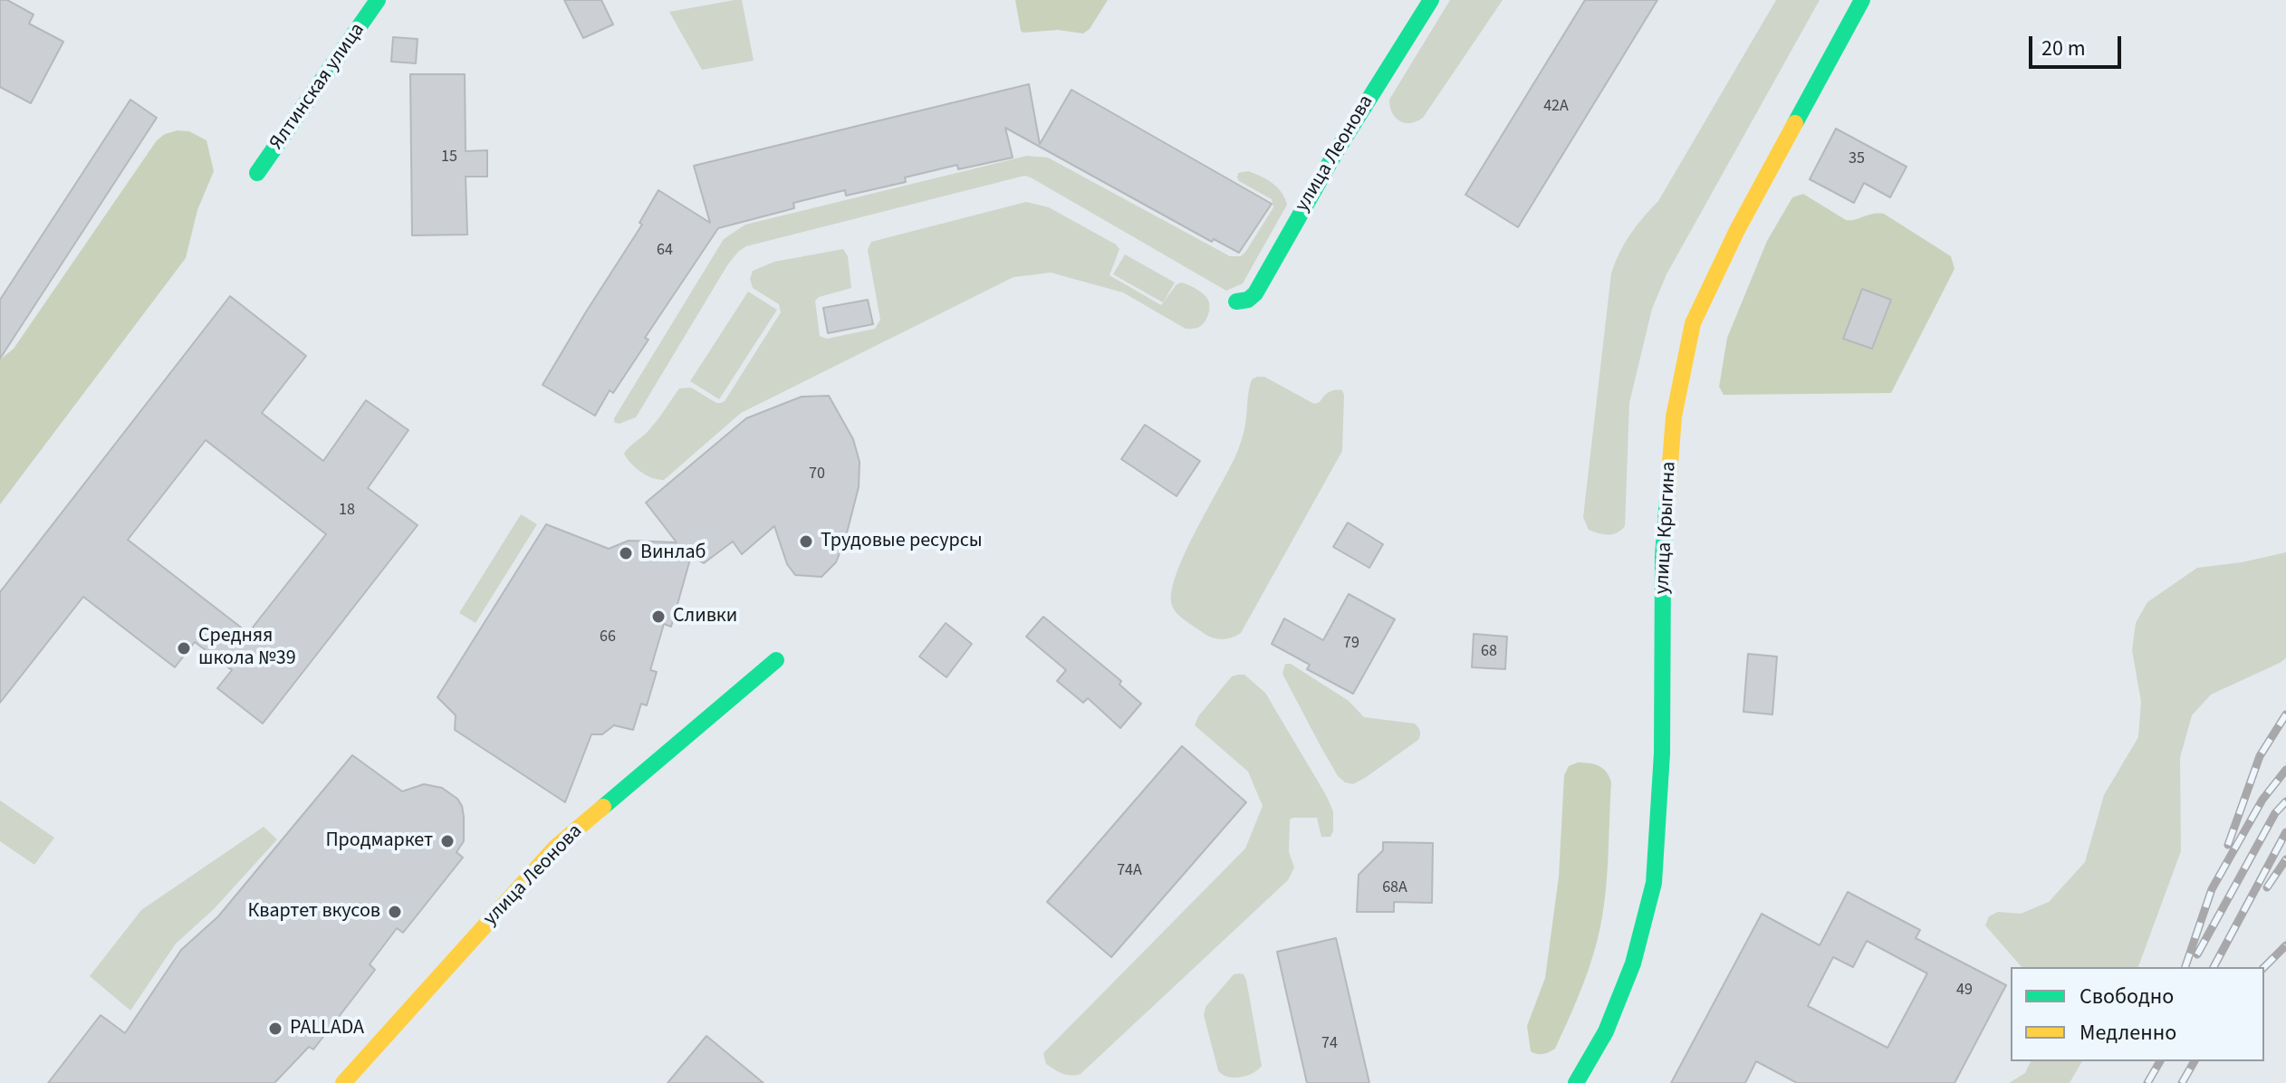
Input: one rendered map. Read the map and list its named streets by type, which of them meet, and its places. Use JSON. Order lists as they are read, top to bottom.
{
  "streets": {
    "street": ["Ялтинская улица", "улица Леонова", "улица Крыгина"]
  },
  "places": [
    "Трудовые ресурсы",
    "Винлаб",
    "Сливки",
    "Средняя школа №39",
    "Продмаркет",
    "Квартет вкусов",
    "PALLADA"
  ],
  "house_numbers": [
    "42А",
    "15",
    "35",
    "64",
    "70",
    "18",
    "66",
    "79",
    "68",
    "74А",
    "68А",
    "49",
    "74"
  ],
  "legend": ["Свободно", "Медленно"],
  "scale_bar": "20 m"
}
